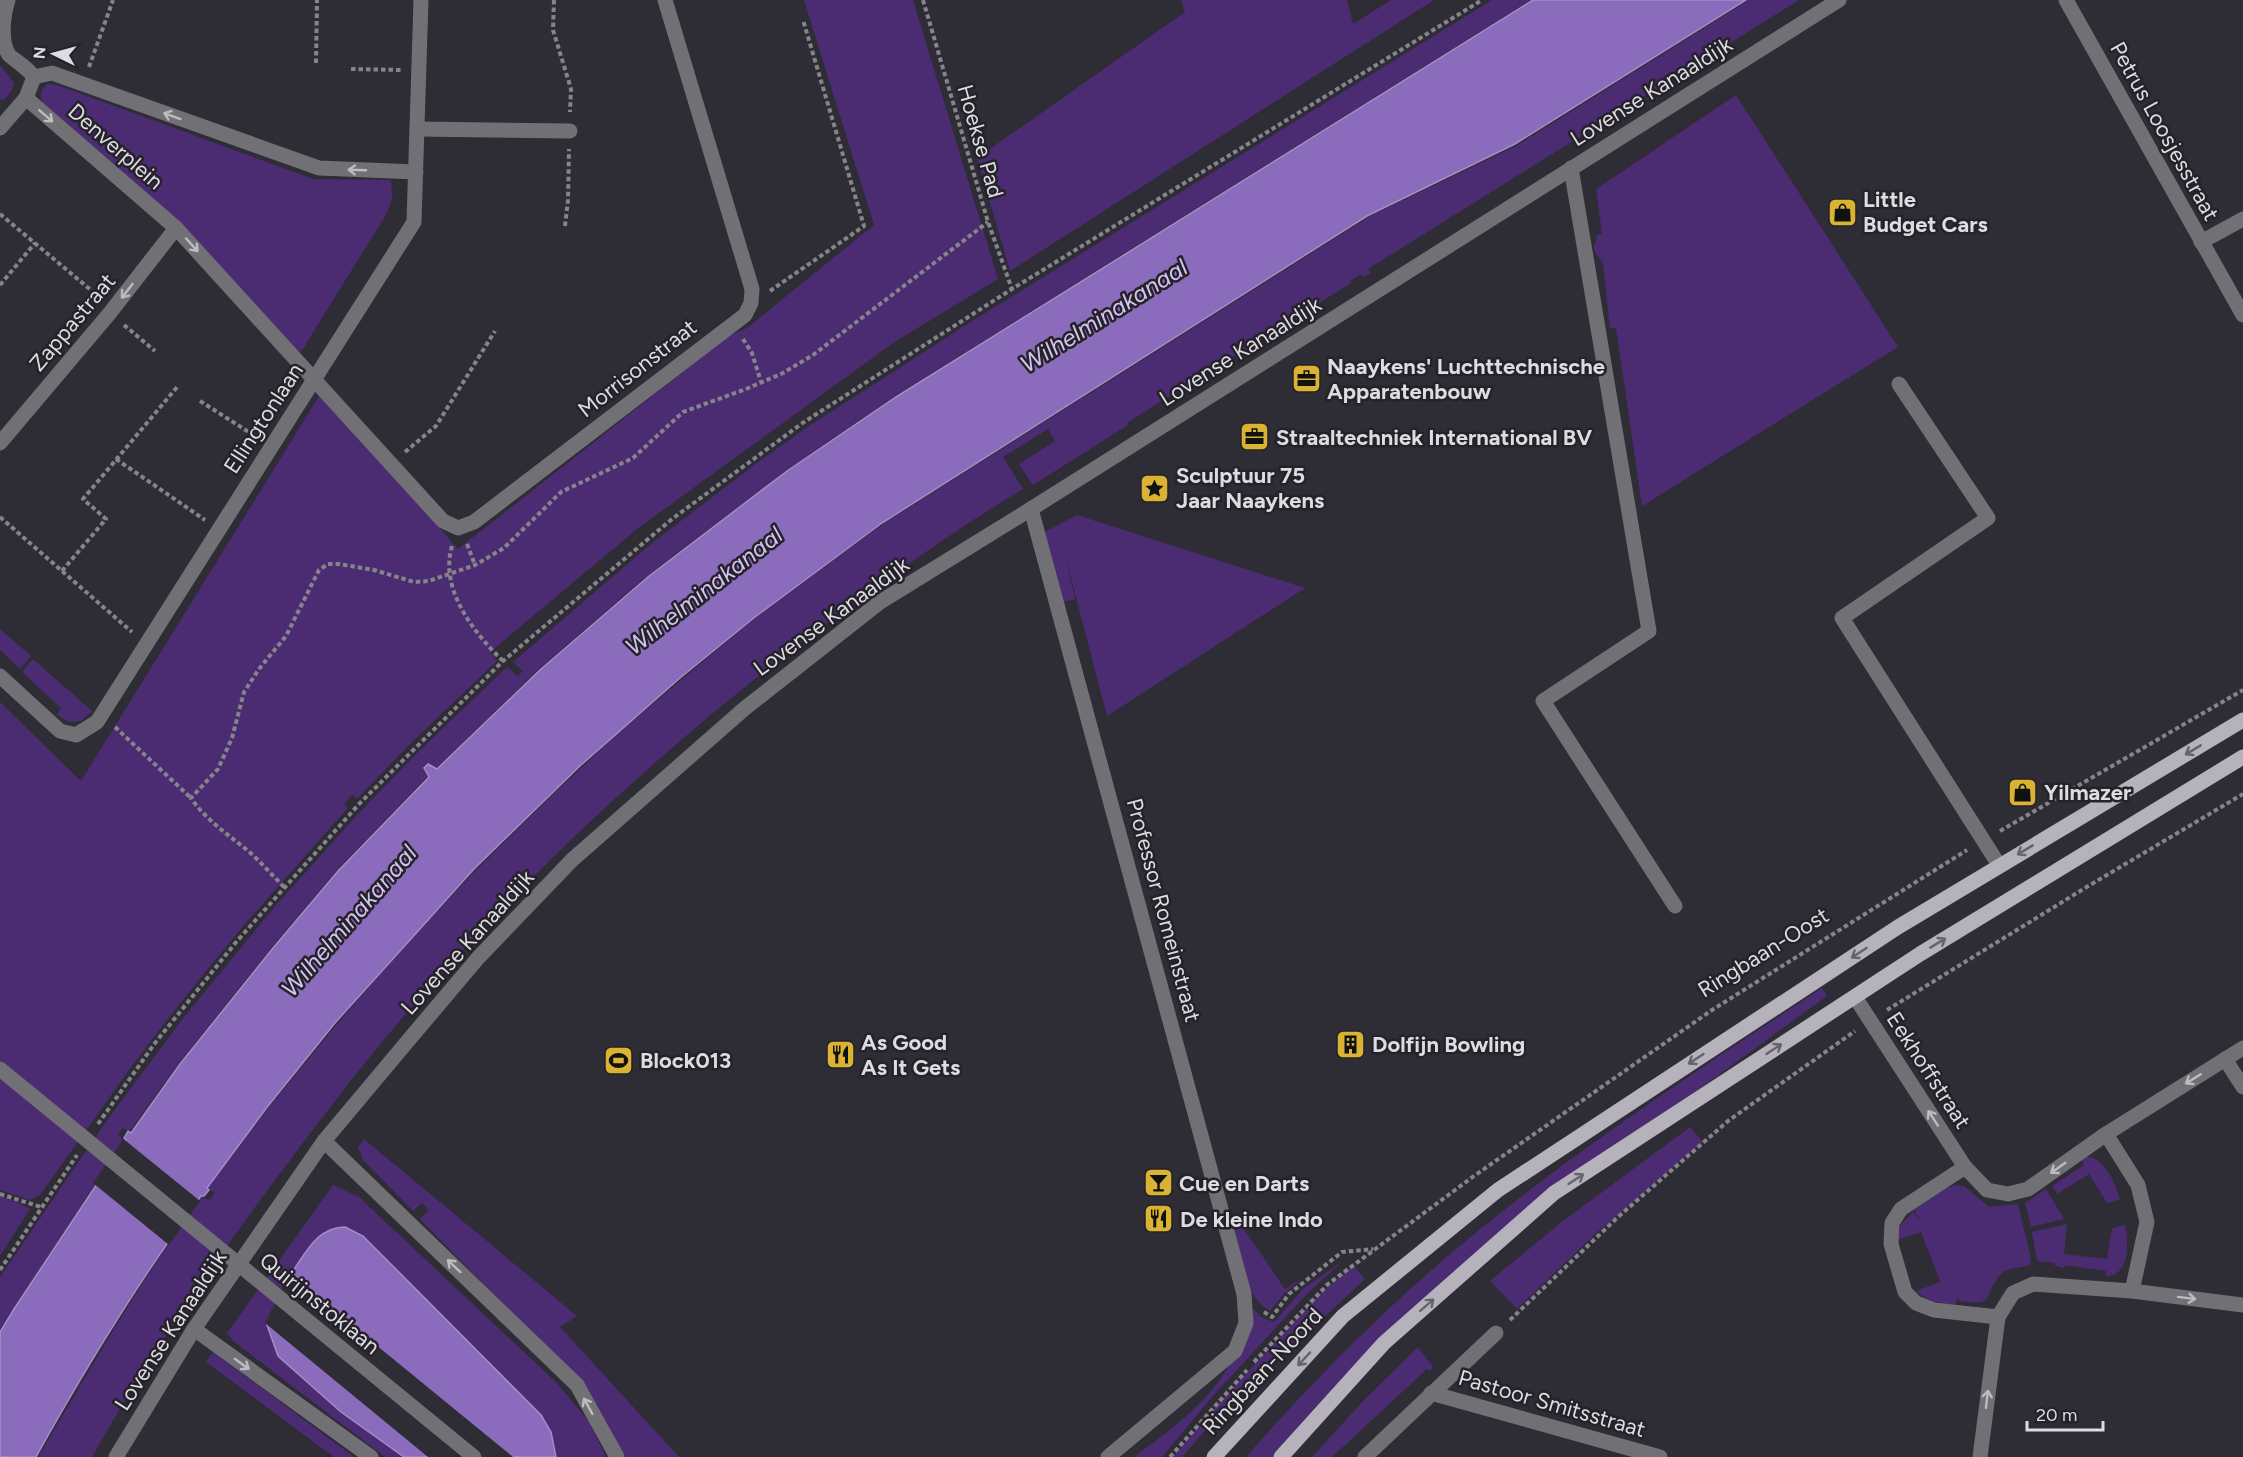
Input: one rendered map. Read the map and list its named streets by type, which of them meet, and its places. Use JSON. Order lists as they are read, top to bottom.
{
  "streets": {
    "main road": ["Ringbaan-Noord"],
    "street": [
      "Lovense Kanaaldijk",
      "Petrus Loosjesstraat",
      "Denverplein",
      "Zappastraat",
      "Morrisonstraat",
      "Ellingtonlaan",
      "Professor Romeinstraat",
      "Eekhoffstraat",
      "Quirijnstoklaan",
      "Pastoor Smitsstraat"
    ],
    "path": ["Hoekse Pad", "Ringbaan-Oost"]
  },
  "crossings": [
    ["Lovense Kanaaldijk", "Professor Romeinstraat"],
    ["Denverplein", "Zappastraat"],
    ["Denverplein", "Ellingtonlaan"],
    ["Professor Romeinstraat", "Ringbaan-Noord"]
  ],
  "one_way": ["Zappastraat"],
  "water": ["Wilhelminakanaal"],
  "places": {
    "shop": ["Little Budget Cars", "Yilmazer"],
    "office": ["Naaykens' Luchttechnische Apparatenbouw", "Straaltechniek International BV"],
    "place": ["Sculptuur 75 Jaar Naaykens"],
    "building": ["Dolfijn Bowling"],
    "restaurant": ["As Good As It Gets", "De kleine Indo"],
    "sports": ["Block013"],
    "bar": ["Cue en Darts"]
  },
  "scale_bar": "20 m",
  "north": "left"
}
